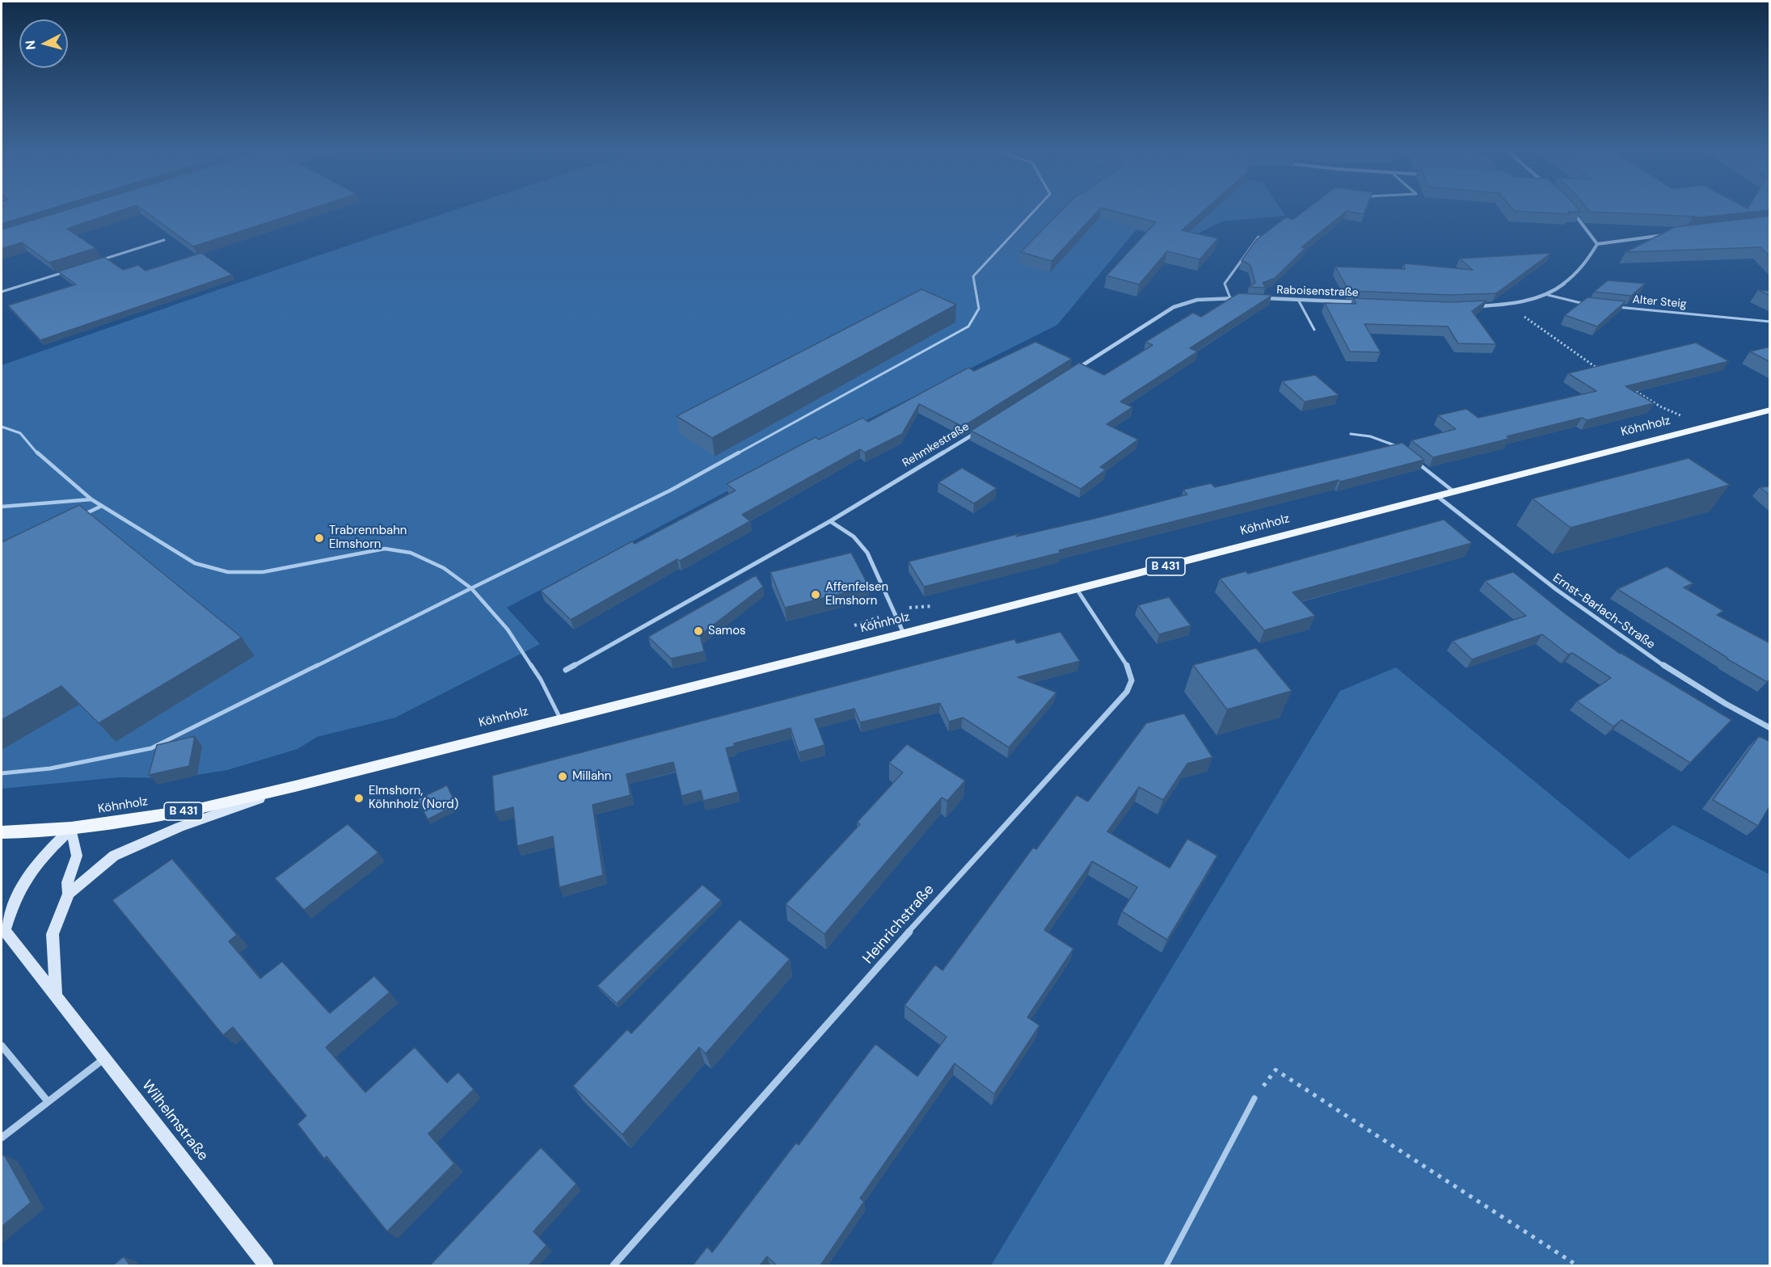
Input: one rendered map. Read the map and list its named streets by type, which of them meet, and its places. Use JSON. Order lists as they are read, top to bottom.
{
  "streets": {
    "main road": ["Köhnholz", "B 431", "Wilhelmstraße"],
    "street": [
      "Raboisenstraße",
      "Rehmkestraße",
      "Ernst-Barlach-Straße",
      "Heinrichstraße"
    ],
    "lane": ["Alter Steig"]
  },
  "crossings": [
    ["Köhnholz", "Ernst-Barlach-Straße"],
    ["Köhnholz", "Heinrichstraße"],
    ["Köhnholz", "Wilhelmstraße"]
  ],
  "places": [
    "Trabrennbahn Elmshorn",
    "Affenfelsen Elmshorn",
    "Samos",
    "Millahn",
    "Elmshorn, Köhnholz (Nord)"
  ],
  "north": "left"
}
